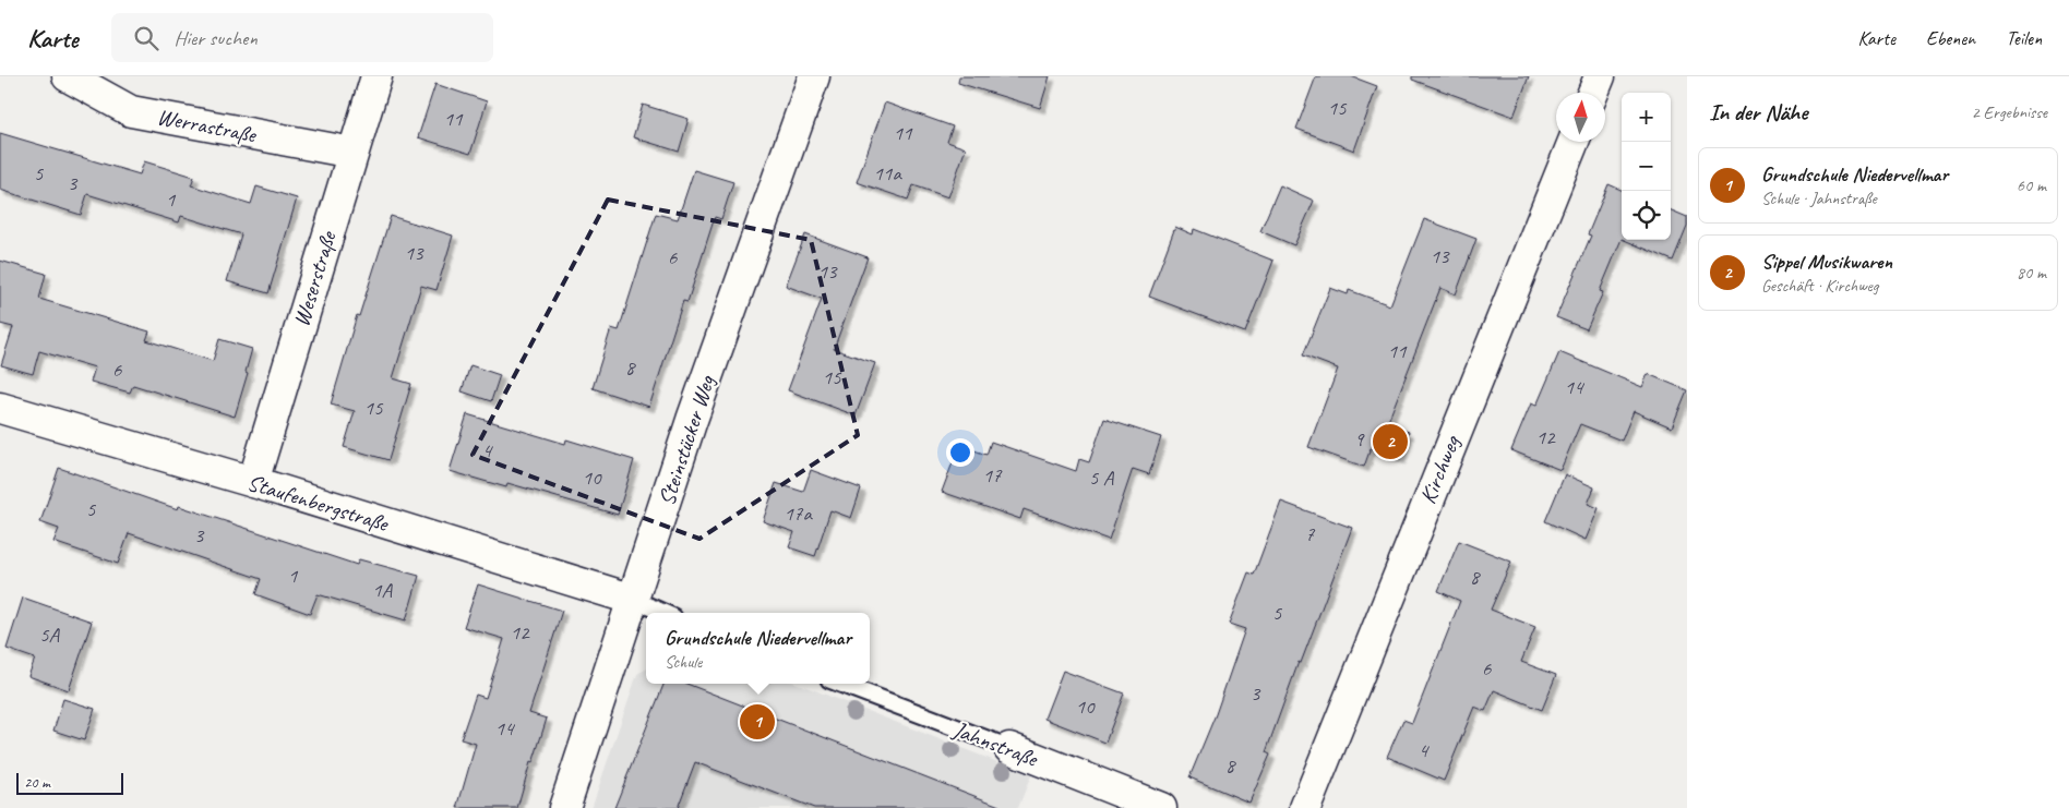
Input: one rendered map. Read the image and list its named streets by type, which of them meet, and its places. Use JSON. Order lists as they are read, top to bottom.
{
  "streets": {
    "street": [
      "Werrastraße",
      "Weserstraße",
      "Steinstücker Weg",
      "Kirchweg",
      "Staufenbergstraße",
      "Jahnstraße"
    ]
  },
  "crossings": [
    ["Werrastraße", "Weserstraße"],
    ["Weserstraße", "Staufenbergstraße"],
    ["Steinstücker Weg", "Staufenbergstraße"]
  ],
  "house_numbers": [
    "15",
    "11",
    "11",
    "5",
    "11a",
    "3",
    "1",
    "13",
    "13",
    "6",
    "13",
    "11",
    "8",
    "6",
    "15",
    "14",
    "15",
    "12",
    "9",
    "4",
    "17",
    "10",
    "5 A",
    "5",
    "17a",
    "7",
    "3",
    "1",
    "8",
    "1A",
    "5",
    "12",
    "5A",
    "6",
    "3",
    "10",
    "14",
    "4",
    "8"
  ],
  "scale_bar": "20 m",
  "north": "top",
  "page": {
    "header": "Karte",
    "search": "Hier suchen",
    "nav": ["Karte", "Ebenen", "Teilen"],
    "heading": ["In der Nähe", "2 Ergebnisse"],
    "map_buttons": ["+", "−"],
    "list": [
      {
        "mark": "1",
        "name": "Grundschule Niedervellmar",
        "note": "Schule · Jahnstraße",
        "value": "60 m"
      },
      {
        "mark": "2",
        "name": "Sippel Musikwaren",
        "note": "Geschäft · Kirchweg",
        "value": "80 m"
      }
    ],
    "pins": ["2", "1"],
    "popup": ["Grundschule Niedervellmar", "Schule"],
    "scale": "20 m"
  }
}
